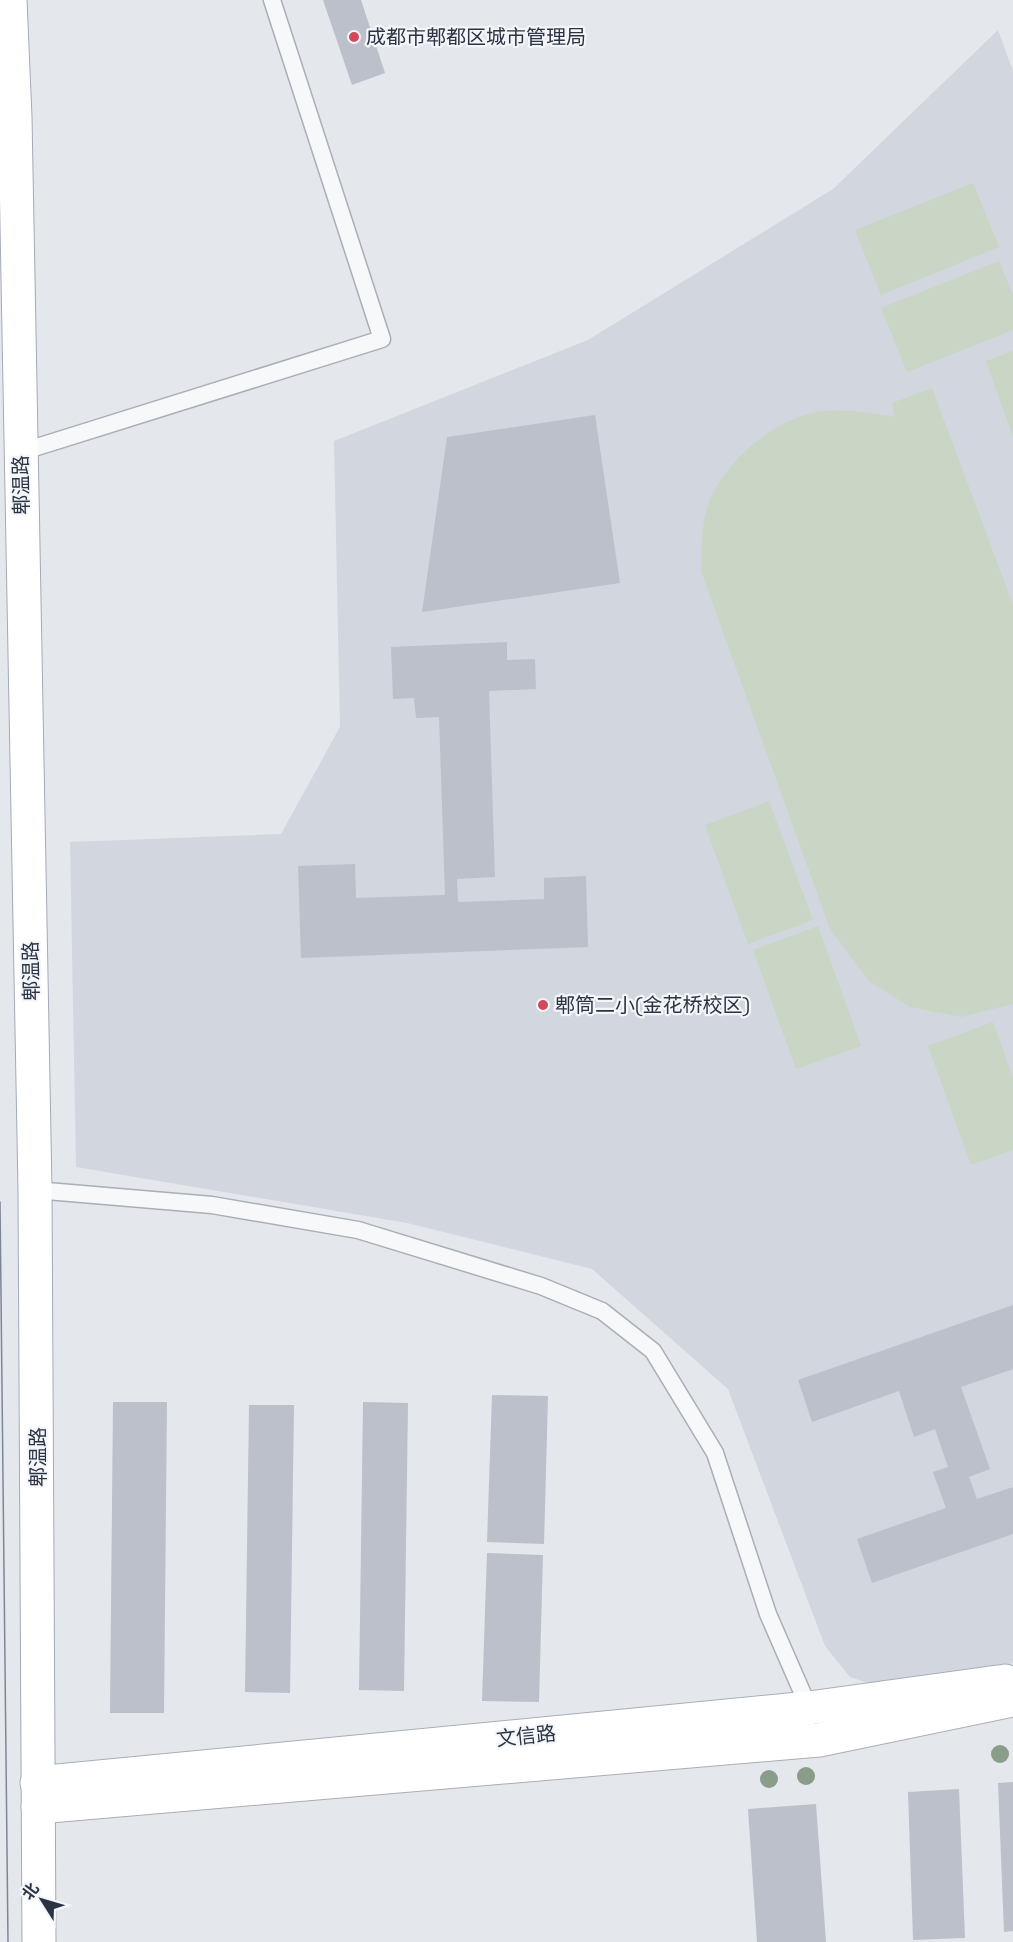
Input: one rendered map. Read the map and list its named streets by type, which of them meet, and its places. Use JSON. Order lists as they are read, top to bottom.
{
  "streets": {
    "main road": ["郫温路", "文信路"]
  },
  "crossings": [
    ["郫温路", "文信路"]
  ],
  "places": ["成都市郫都区城市管理局", "郫筒二小(金花桥校区)"],
  "north": "top left"
}
